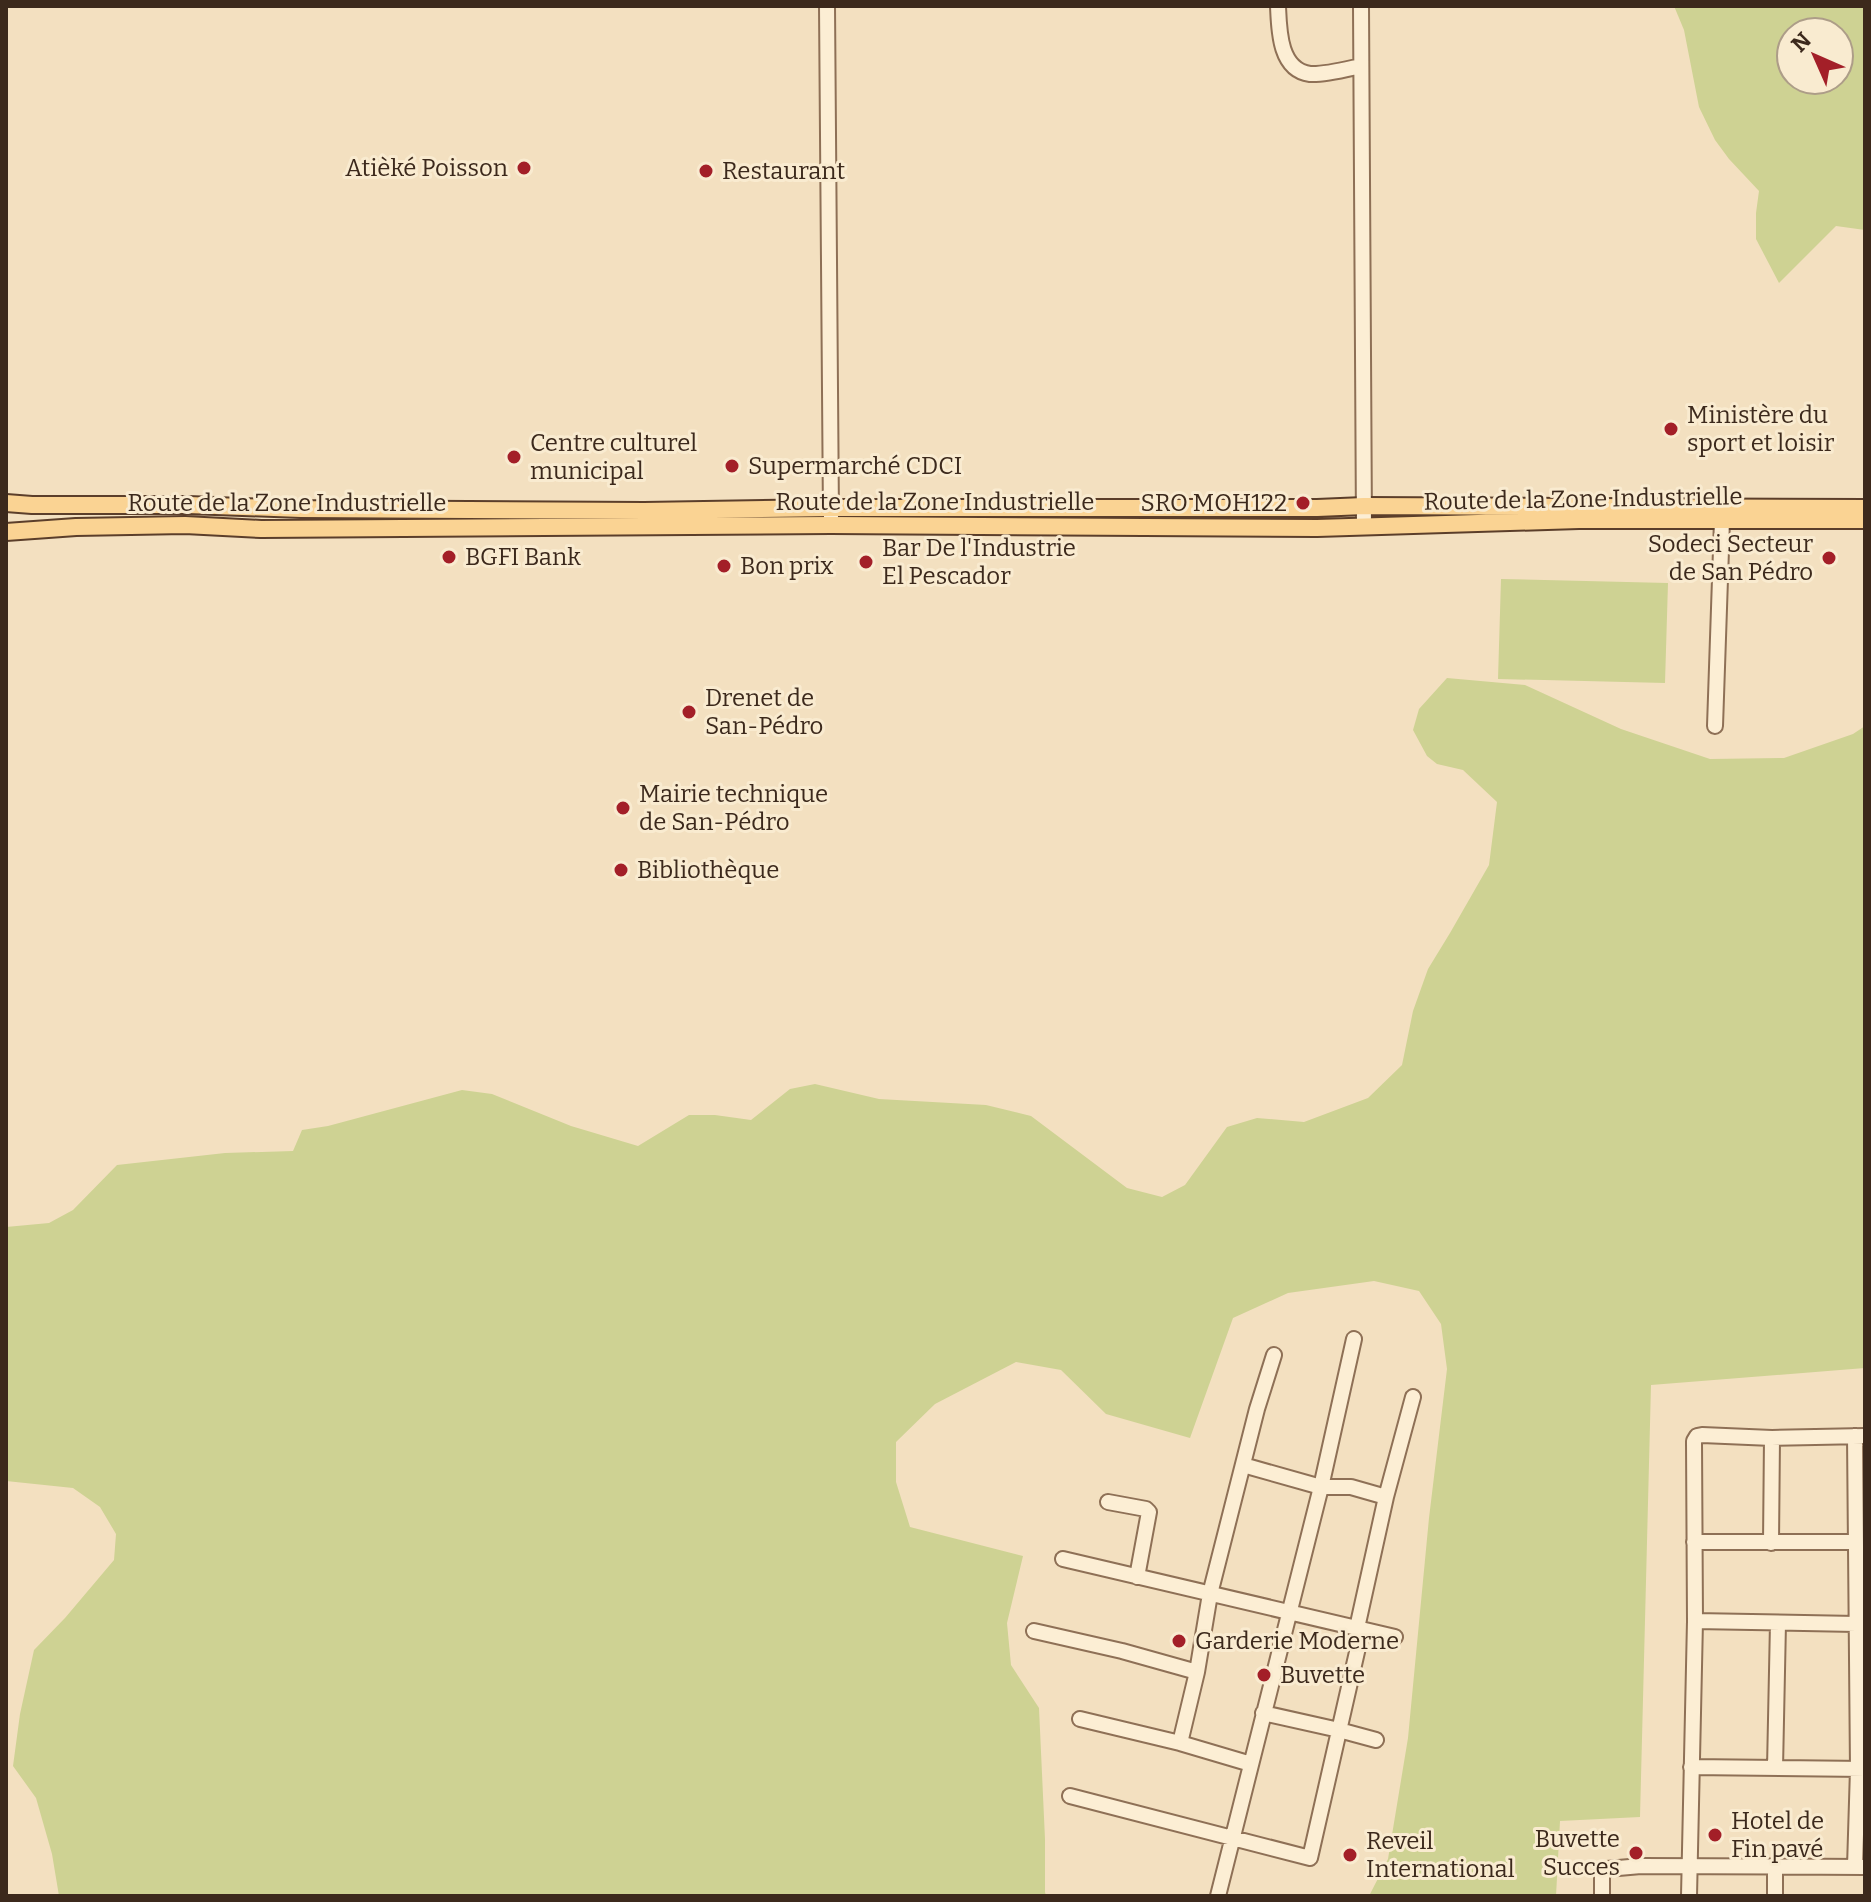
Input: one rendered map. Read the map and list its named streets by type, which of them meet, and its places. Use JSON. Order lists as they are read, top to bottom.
{
  "streets": {
    "main road": ["Route de la Zone Industrielle"]
  },
  "places": [
    "Atièké Poisson",
    "Restaurant",
    "Ministère du sport et loisir",
    "Centre culturel municipal",
    "Supermarché CDCI",
    "SRO MOH122",
    "BGFI Bank",
    "Sodeci Secteur de San Pédro",
    "Bar De l'Industrie El Pescador",
    "Bon prix",
    "Drenet de San-Pédro",
    "Mairie technique de San-Pédro",
    "Bibliothèque",
    "Garderie Moderne",
    "Buvette",
    "Hotel de Fin pavé",
    "Buvette Succes",
    "Reveil International"
  ],
  "north": "top left"
}
